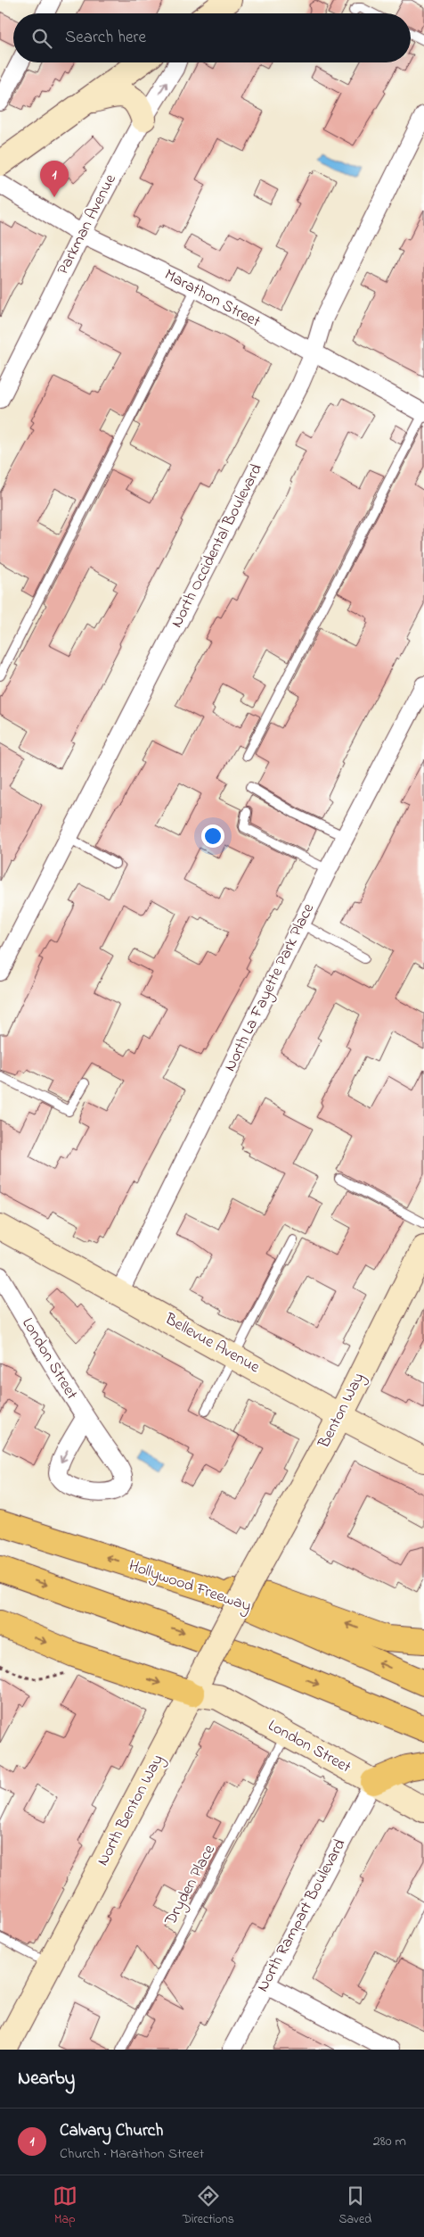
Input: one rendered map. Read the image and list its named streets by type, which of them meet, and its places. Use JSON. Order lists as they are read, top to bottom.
{
  "streets": {
    "highway": ["Hollywood Freeway"],
    "street": [
      "Parkman Avenue",
      "Marathon Street",
      "North Occidental Boulevard",
      "North La Fayette Park Place",
      "Bellevue Avenue",
      "London Street",
      "Benton Way",
      "North Benton Way",
      "North Rampart Boulevard"
    ],
    "lane": ["Dryden Place"]
  },
  "crossings": [
    ["Parkman Avenue", "Marathon Street"],
    ["Marathon Street", "North Occidental Boulevard"],
    ["North La Fayette Park Place", "Bellevue Avenue"],
    ["Bellevue Avenue", "Benton Way"],
    ["London Street", "North Benton Way"],
    ["London Street", "Dryden Place"],
    ["London Street", "North Rampart Boulevard"],
    ["Benton Way", "North Benton Way"]
  ],
  "page": {
    "search": "Search here",
    "pins": "1",
    "heading": "Nearby",
    "list": [
      {
        "mark": "1",
        "name": "Calvary Church",
        "note": "Church · Marathon Street",
        "value": "280 m"
      }
    ],
    "nav": ["Map", "Directions", "Saved"]
  }
}
